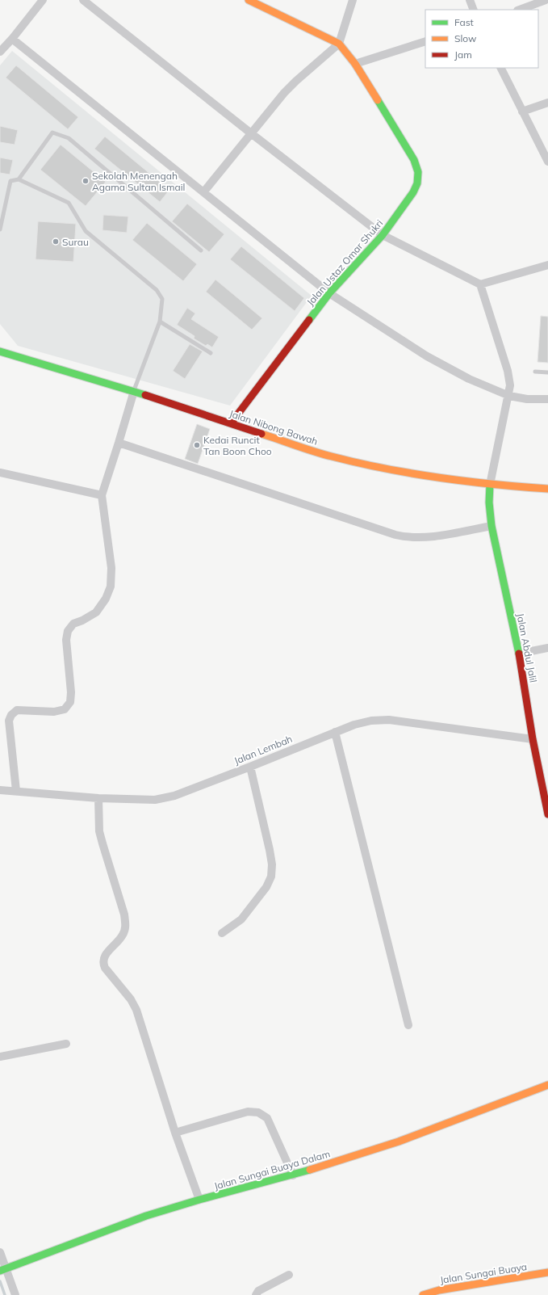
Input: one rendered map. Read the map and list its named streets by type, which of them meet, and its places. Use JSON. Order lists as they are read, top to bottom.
{
  "streets": {
    "street": [
      "Jalan Ustaz Omar Shukri",
      "Jalan Nibong Bawah",
      "Jalan Abdul Jalil",
      "Jalan Lembah",
      "Jalan Sungai Buaya Dalam",
      "Jalan Sungai Buaya"
    ]
  },
  "crossings": [
    ["Jalan Ustaz Omar Shukri", "Jalan Nibong Bawah"],
    ["Jalan Nibong Bawah", "Jalan Abdul Jalil"],
    ["Jalan Abdul Jalil", "Jalan Lembah"]
  ],
  "places": ["Sekolah Menengah Agama Sultan Ismail", "Surau", "Kedai Runcit Tan Boon Choo"],
  "legend": ["Fast", "Slow", "Jam"]
}
